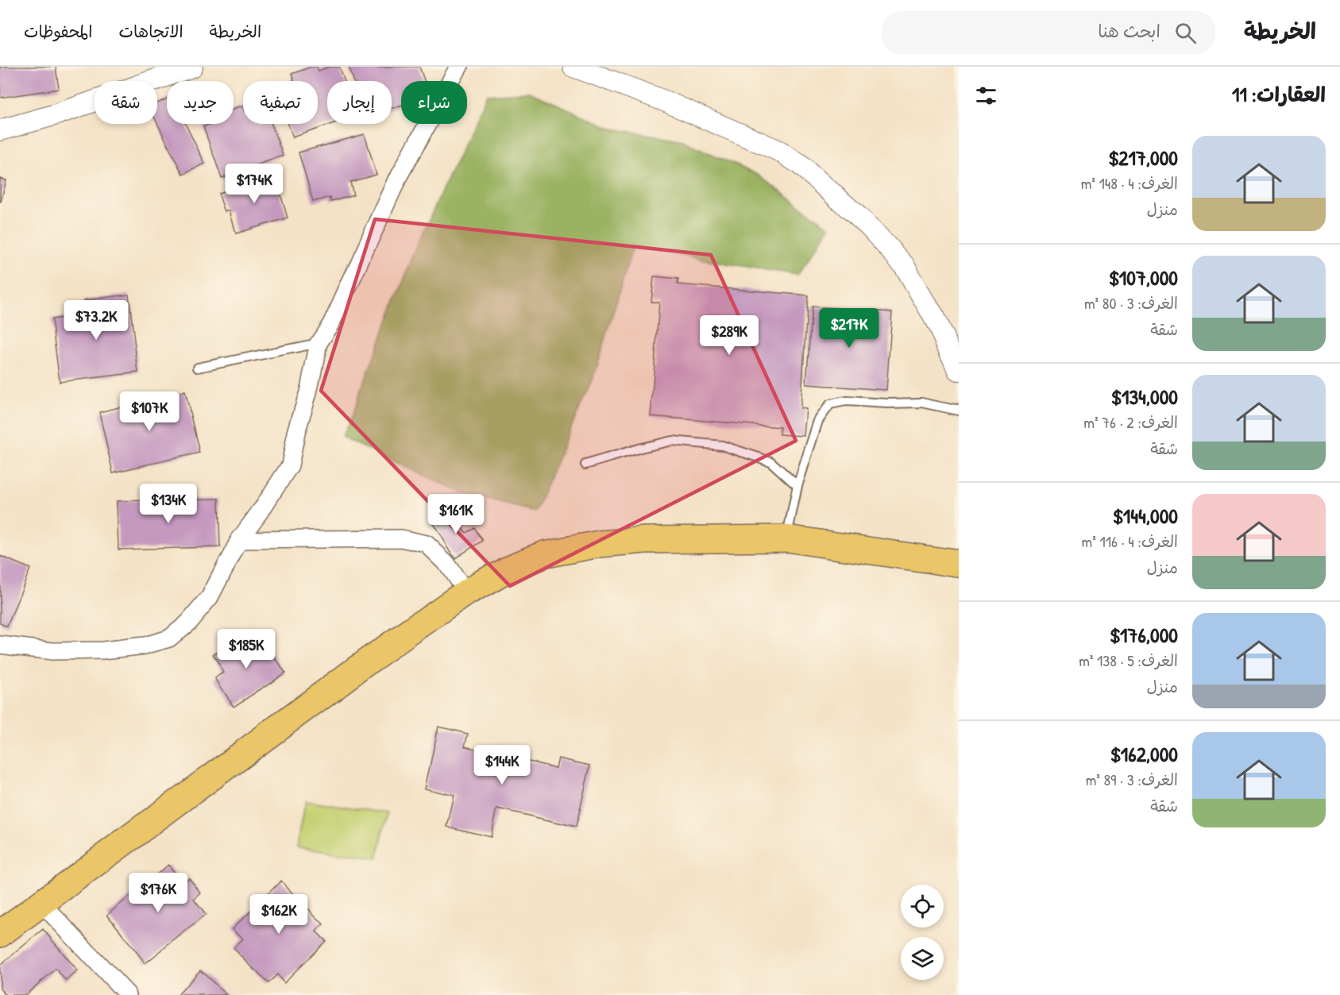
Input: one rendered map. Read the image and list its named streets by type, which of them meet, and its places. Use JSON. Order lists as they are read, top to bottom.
{
  "page": {
    "header": "الخريطة",
    "search": "ابحث هنا",
    "nav": ["الخريطة", "الاتجاهات", "المحفوظات"],
    "heading": "العقارات: 11",
    "chip": [
      "شراء",
      "إيجار",
      "تصفية",
      "جديد",
      "شقة"
    ],
    "list": [
      {
        "name": "$217,000",
        "note": "الغرف: 4 · 148 m² · منزل"
      },
      {
        "name": "$107,000",
        "note": "الغرف: 3 · 80 m² · شقة"
      },
      {
        "name": "$134,000",
        "note": "الغرف: 2 · 76 m² · شقة"
      },
      {
        "name": "$144,000",
        "note": "الغرف: 4 · 116 m² · منزل"
      },
      {
        "name": "$176,000",
        "note": "الغرف: 5 · 138 m² · منزل"
      },
      {
        "name": "$162,000",
        "note": "الغرف: 3 · 89 m² · شقة"
      }
    ],
    "price": [
      "$174K",
      "$73.2K",
      "$217K",
      "$289K",
      "$107K",
      "$134K",
      "$161K",
      "$185K",
      "$144K",
      "$176K",
      "$162K"
    ]
  }
}
